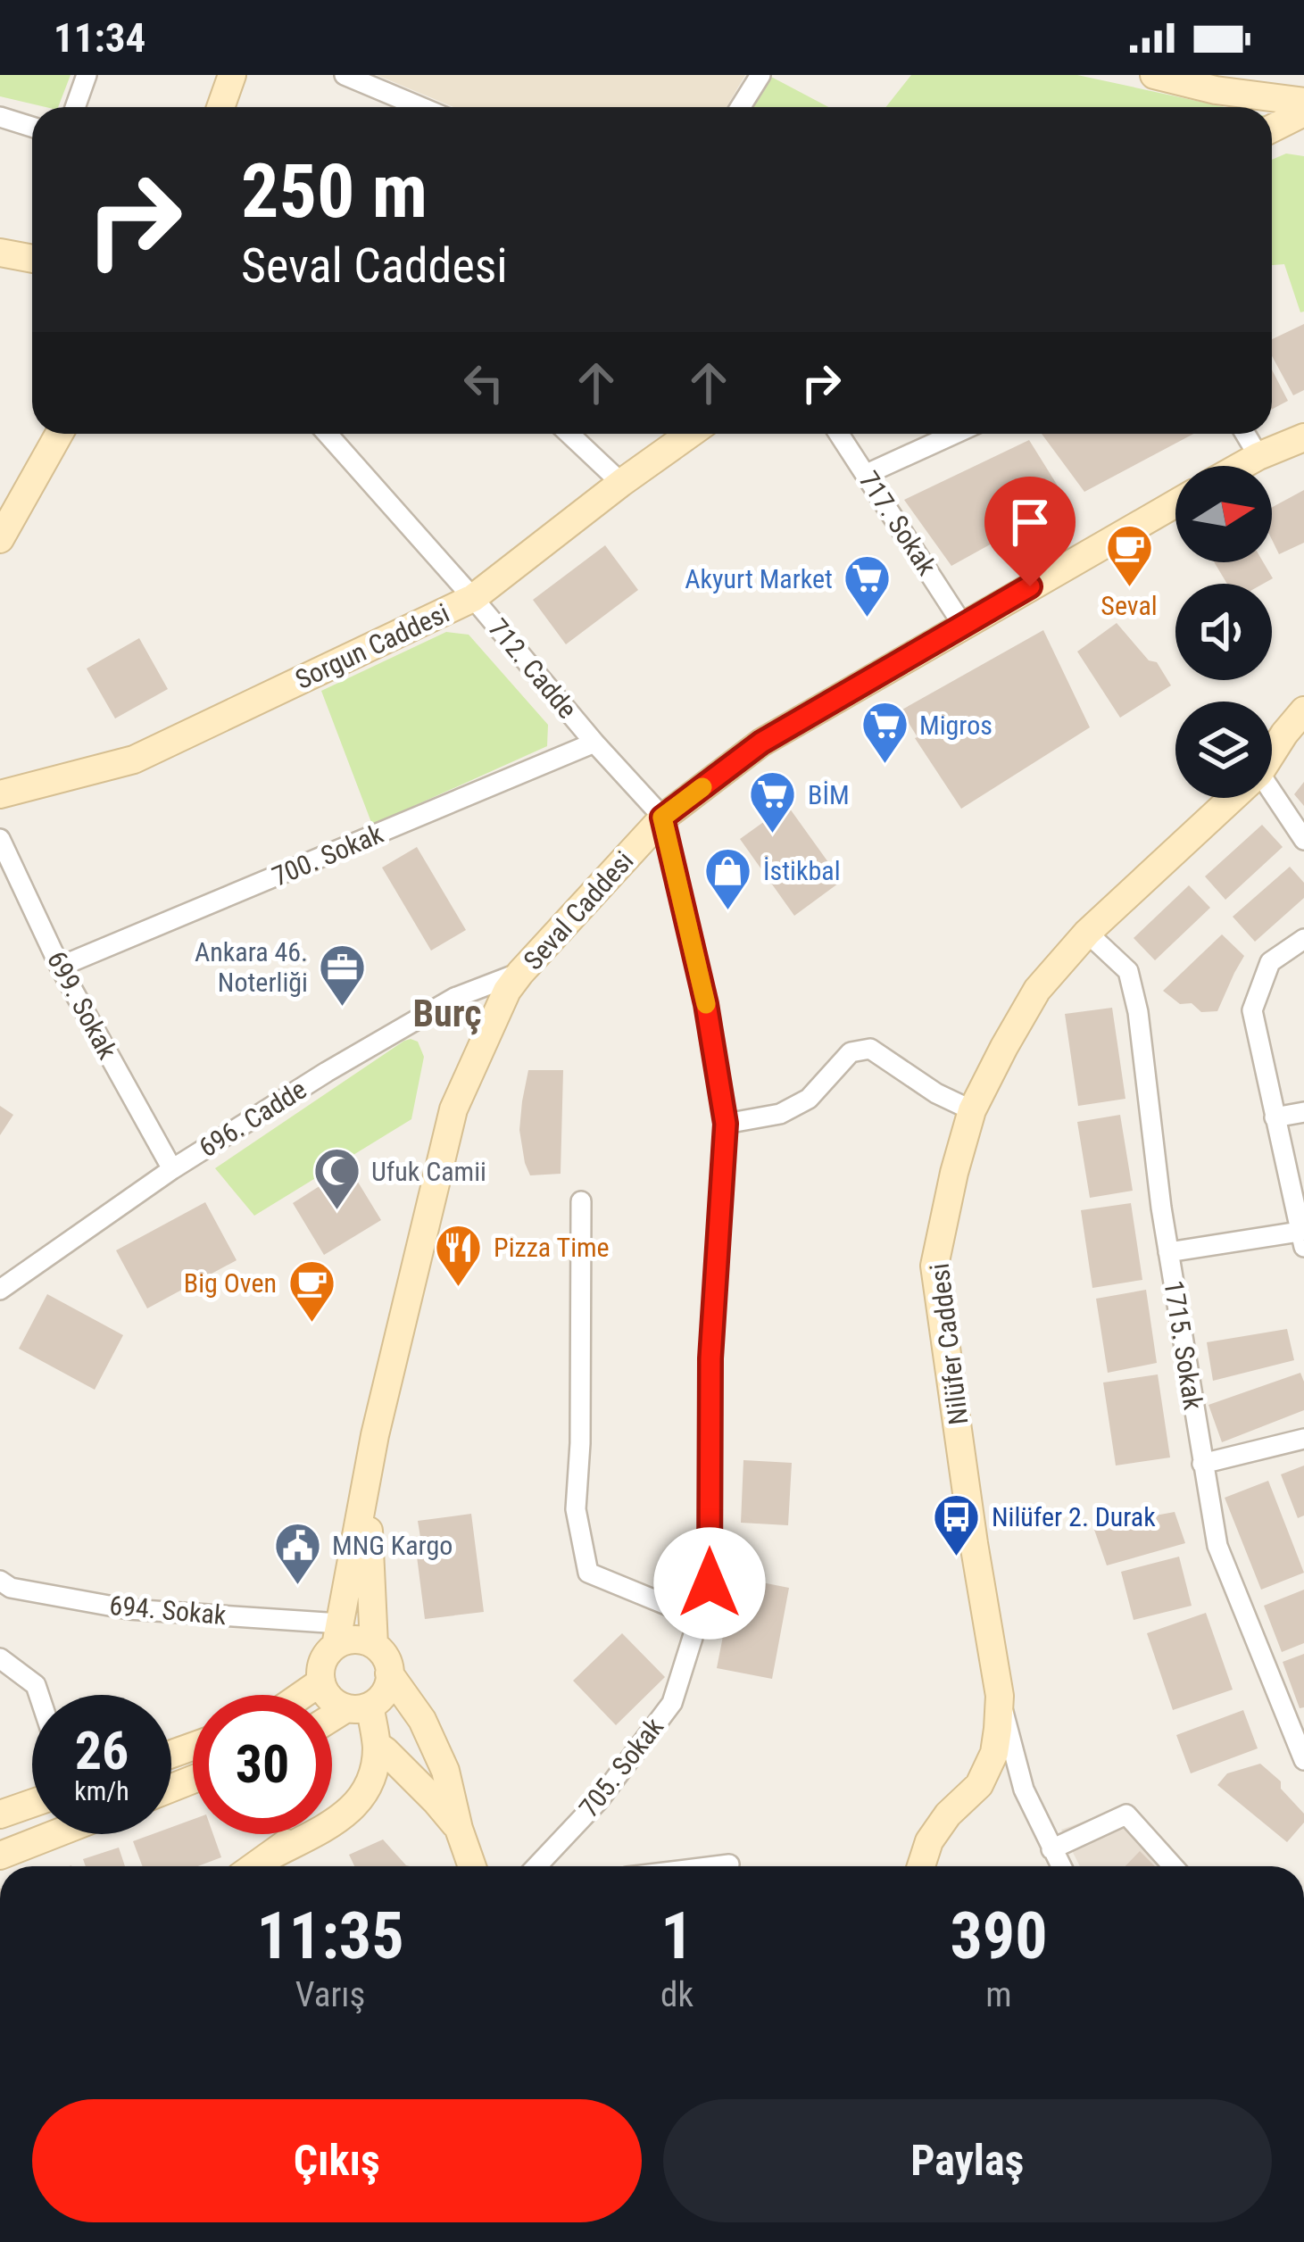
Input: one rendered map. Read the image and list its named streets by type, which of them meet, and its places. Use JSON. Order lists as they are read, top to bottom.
{
  "streets": {
    "street": [
      "717. Sokak",
      "Sorgun Caddesi",
      "712. Cadde",
      "700. Sokak",
      "Seval Caddesi",
      "699. Sokak",
      "696. Cadde",
      "Nilüfer Caddesi",
      "1715. Sokak",
      "694. Sokak",
      "705. Sokak"
    ]
  },
  "crossings": [
    ["717. Sokak", "Seval Caddesi"],
    ["Sorgun Caddesi", "712. Cadde"],
    ["712. Cadde", "700. Sokak"],
    ["712. Cadde", "Seval Caddesi"],
    ["712. Cadde", "705. Sokak"],
    ["700. Sokak", "699. Sokak"],
    ["Seval Caddesi", "696. Cadde"],
    ["Seval Caddesi", "694. Sokak"],
    ["Seval Caddesi", "705. Sokak"],
    ["699. Sokak", "696. Cadde"],
    ["Nilüfer Caddesi", "1715. Sokak"]
  ],
  "districts": ["Burç"],
  "places": {
    "cafe": ["Seval", "Big Oven"],
    "supermarket": ["Akyurt Market", "Migros", "BİM"],
    "shop": ["İstikbal"],
    "office": ["Ankara 46. Noterliği"],
    "mosque": ["Ufuk Camii"],
    "restaurant": ["Pizza Time"],
    "bus stop": ["Nilüfer 2. Durak"],
    "public building": ["MNG Kargo"]
  },
  "north": "right",
  "page": {
    "status": "11:34",
    "turn": ["250 m", "Seval Caddesi"],
    "speed": "26 km/h",
    "limit": "30",
    "eta": [
      "11:35",
      "Varış",
      "1",
      "dk",
      "390",
      "m"
    ],
    "buttons": ["Çıkış", "Paylaş"]
  }
}
